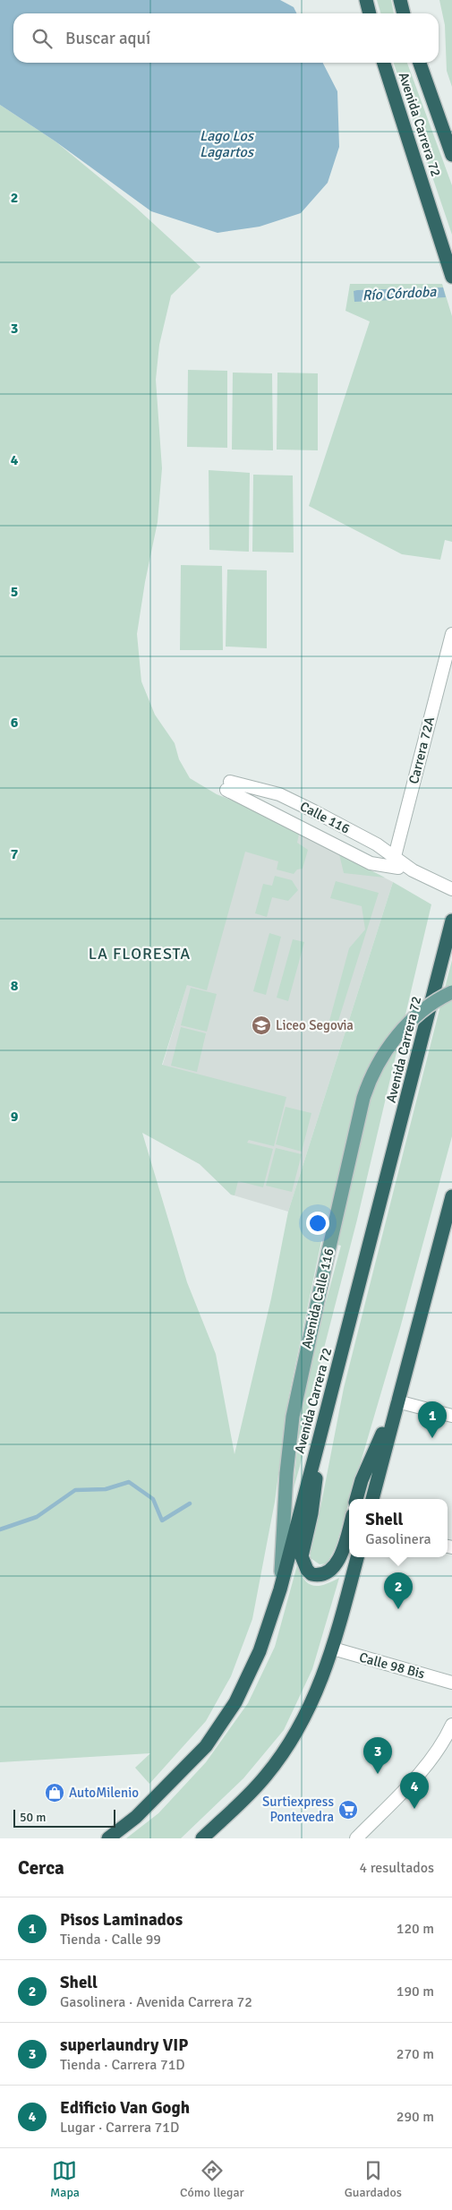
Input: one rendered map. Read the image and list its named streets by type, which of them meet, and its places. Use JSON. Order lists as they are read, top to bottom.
{
  "streets": {
    "highway": ["Avenida Carrera 72"],
    "main road": ["Avenida Calle 116"],
    "street": ["Carrera 72A", "Calle 116", "Calle 98 Bis"]
  },
  "crossings": [
    ["Avenida Carrera 72", "Avenida Calle 116"],
    ["Carrera 72A", "Calle 116"]
  ],
  "districts": ["LA FLORESTA"],
  "water": ["Lago Los Lagartos", "Río Córdoba"],
  "places": {
    "school or university": ["Liceo Segovia"],
    "shop": ["AutoMilenio"],
    "supermarket": ["Surtiexpress Pontevedra"]
  },
  "scale_bar": "50 m",
  "page": {
    "search": "Buscar aquí",
    "pins": [
      "1",
      "2",
      "3",
      "4"
    ],
    "popup": ["Shell", "Gasolinera"],
    "scale": "50 m",
    "heading": ["Cerca", "4 resultados"],
    "list": [
      {
        "mark": "1",
        "name": "Pisos Laminados",
        "note": "Tienda · Calle 99",
        "value": "120 m"
      },
      {
        "mark": "2",
        "name": "Shell",
        "note": "Gasolinera · Avenida Carrera 72",
        "value": "190 m"
      },
      {
        "mark": "3",
        "name": "superlaundry VIP",
        "note": "Tienda · Carrera 71D",
        "value": "270 m"
      },
      {
        "mark": "4",
        "name": "Edificio Van Gogh",
        "note": "Lugar · Carrera 71D",
        "value": "290 m"
      }
    ],
    "nav": ["Mapa", "Cómo llegar", "Guardados"]
  },
  "grid": {
    "rows": [
      "2",
      "3",
      "4",
      "5",
      "6",
      "7",
      "8",
      "9"
    ]
  }
}
